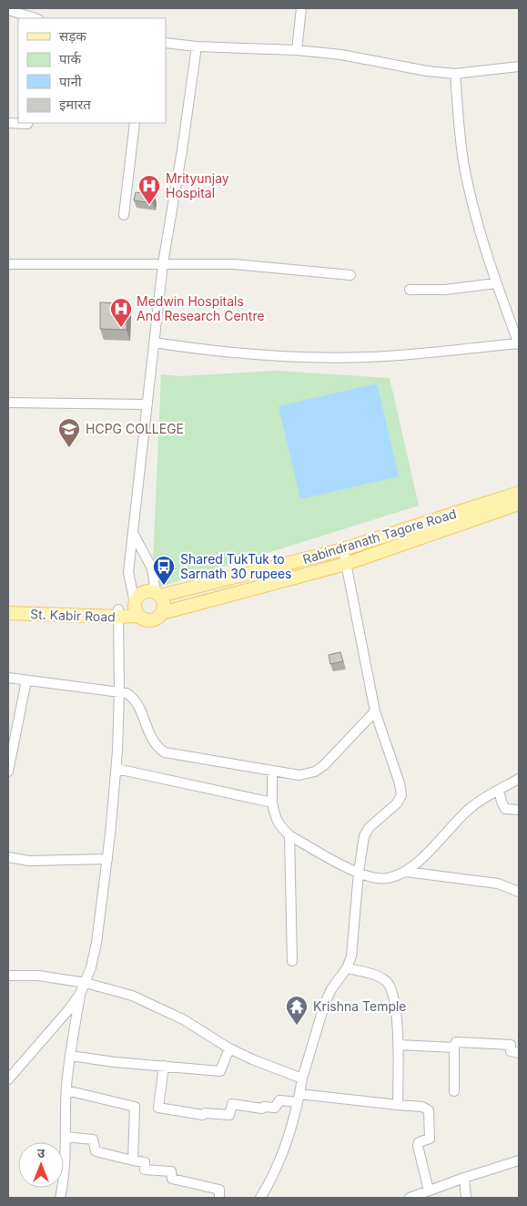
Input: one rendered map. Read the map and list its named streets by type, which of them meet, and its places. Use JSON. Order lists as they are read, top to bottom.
{
  "streets": {
    "main road": ["Rabindranath Tagore Road", "St. Kabir Road"]
  },
  "crossings": [
    ["Rabindranath Tagore Road", "St. Kabir Road"]
  ],
  "places": {
    "hospital": ["Mrityunjay Hospital", "Medwin Hospitals And Research Centre"],
    "school or university": ["HCPG COLLEGE"],
    "bus stop": ["Shared TukTuk to Sarnath 30 rupees"],
    "temple": ["Krishna Temple"]
  },
  "legend": [
    "सड़क",
    "पार्क",
    "पानी",
    "इमारत"
  ],
  "north": "top"
}
